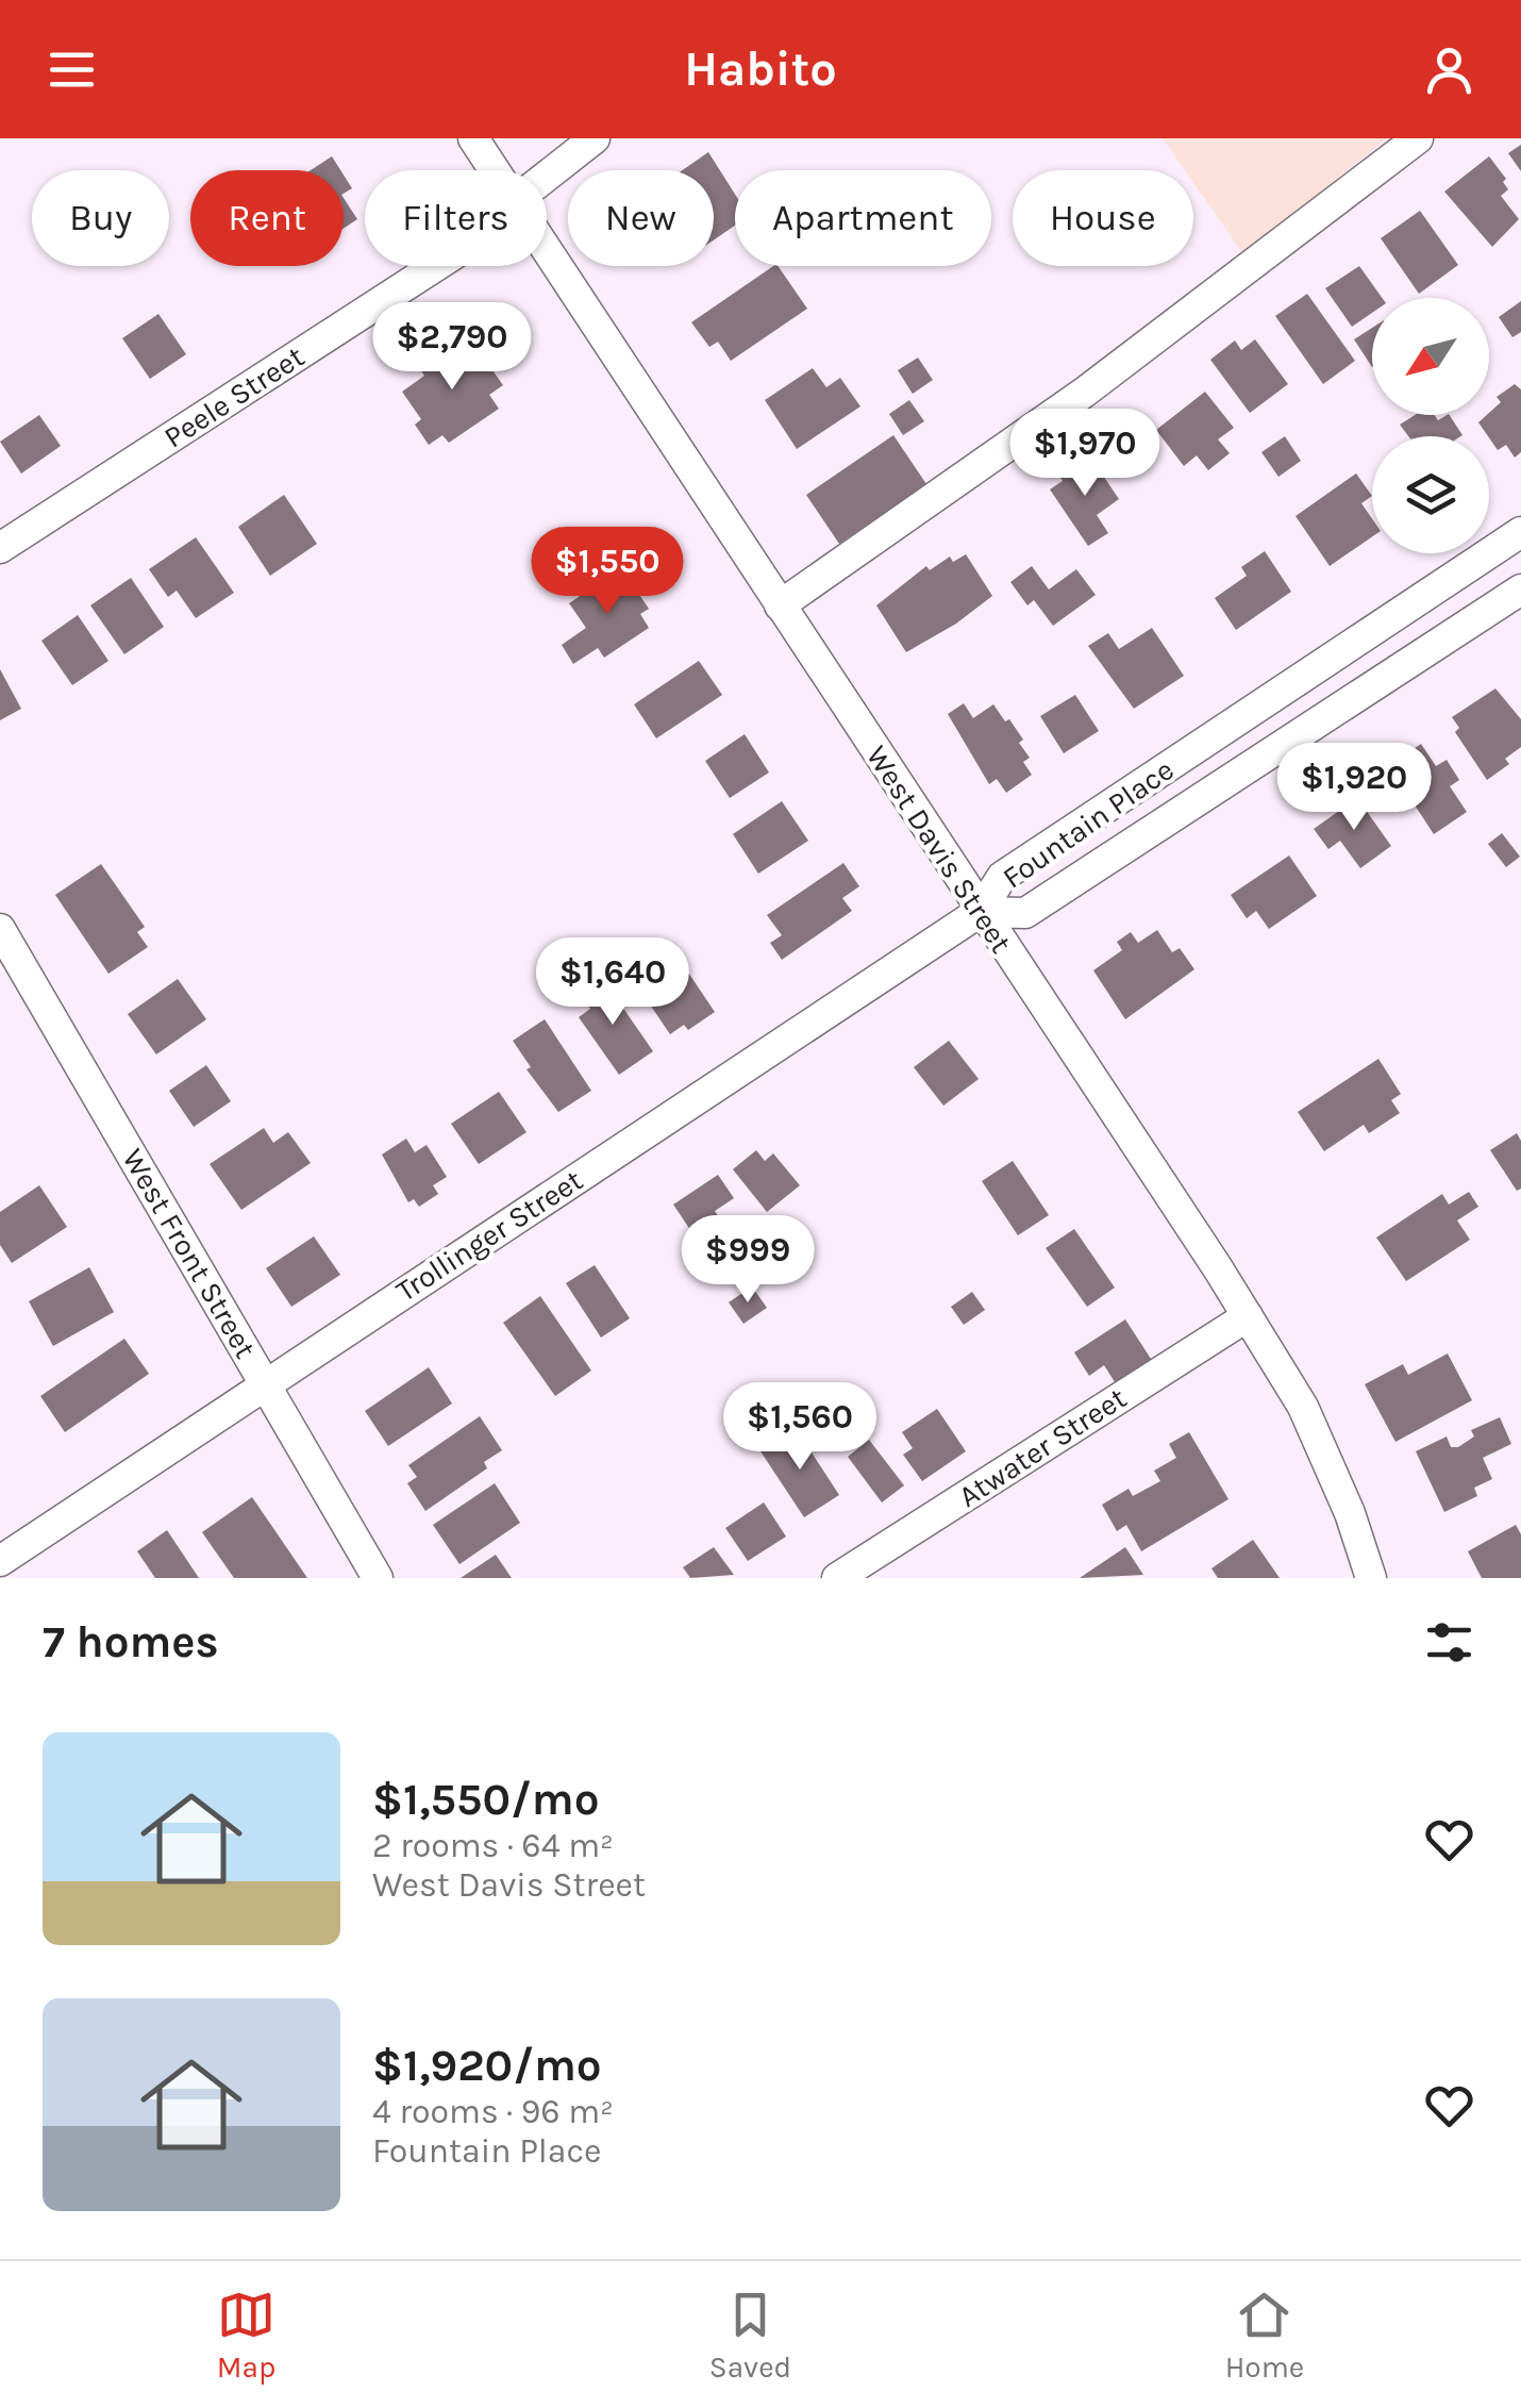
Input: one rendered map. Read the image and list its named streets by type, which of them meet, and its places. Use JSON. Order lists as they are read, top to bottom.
{
  "streets": {
    "street": [
      "Peele Street",
      "Fountain Place",
      "West Davis Street",
      "Trollinger Street",
      "West Front Street",
      "Atwater Street"
    ]
  },
  "crossings": [
    ["Fountain Place", "West Davis Street"],
    ["Fountain Place", "Trollinger Street"],
    ["West Davis Street", "Trollinger Street"],
    ["West Davis Street", "Atwater Street"],
    ["Trollinger Street", "West Front Street"]
  ],
  "north": "bottom left",
  "page": {
    "header": "Habito",
    "chip": [
      "Buy",
      "Rent",
      "Filters",
      "New",
      "Apartment",
      "House"
    ],
    "price": [
      "$2,790",
      "$1,970",
      "$1,550",
      "$1,920",
      "$1,640",
      "$999",
      "$1,560"
    ],
    "heading": "7 homes",
    "list": [
      {
        "name": "$1,550/mo",
        "note": "2 rooms · 64 m² · West Davis Street"
      },
      {
        "name": "$1,920/mo",
        "note": "4 rooms · 96 m² · Fountain Place"
      }
    ],
    "tabs": ["Map", "Saved", "Home"]
  }
}
